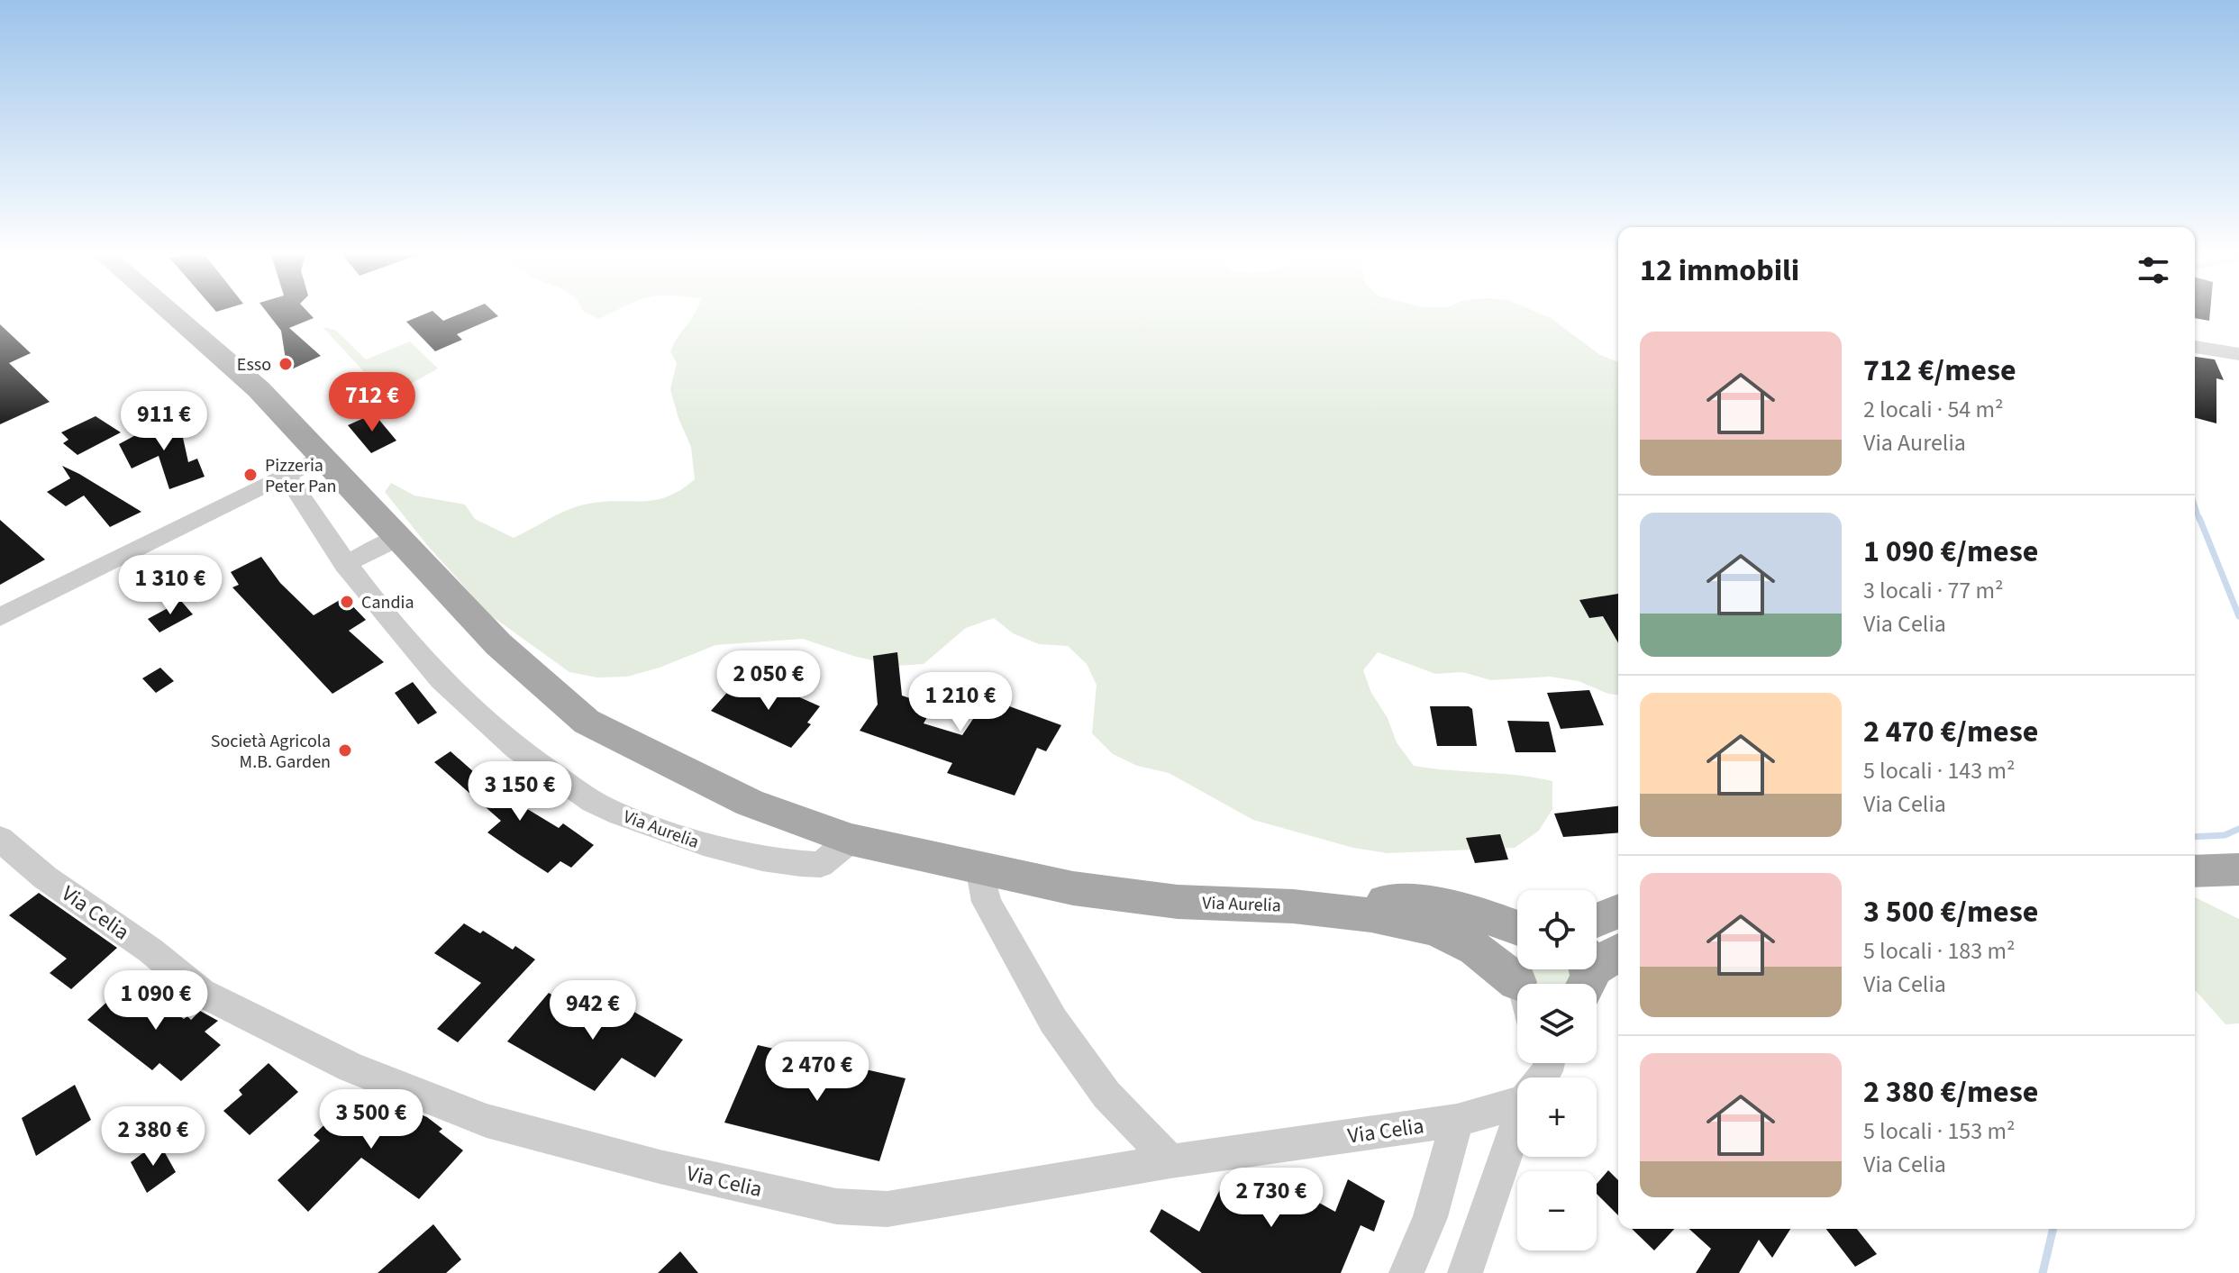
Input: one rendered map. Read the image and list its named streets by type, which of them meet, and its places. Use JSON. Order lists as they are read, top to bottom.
{
  "streets": {
    "main road": ["Via Aurelia"],
    "street": ["Via Celia"]
  },
  "places": [
    "Esso",
    "Pizzeria Peter Pan",
    "Candia",
    "Società Agricola M.B. Garden"
  ],
  "page": {
    "heading": "12 immobili",
    "list": [
      {
        "name": "712 €/mese",
        "note": "2 locali · 54 m² · Via Aurelia"
      },
      {
        "name": "1 090 €/mese",
        "note": "3 locali · 77 m² · Via Celia"
      },
      {
        "name": "2 470 €/mese",
        "note": "5 locali · 143 m² · Via Celia"
      },
      {
        "name": "3 500 €/mese",
        "note": "5 locali · 183 m² · Via Celia"
      },
      {
        "name": "2 380 €/mese",
        "note": "5 locali · 153 m² · Via Celia"
      }
    ],
    "price": [
      "712 €",
      "911 €",
      "1 310 €",
      "2 050 €",
      "1 210 €",
      "3 150 €",
      "1 090 €",
      "942 €",
      "2 470 €",
      "3 500 €",
      "2 380 €",
      "2 730 €"
    ],
    "map_buttons": ["+", "−"]
  }
}
